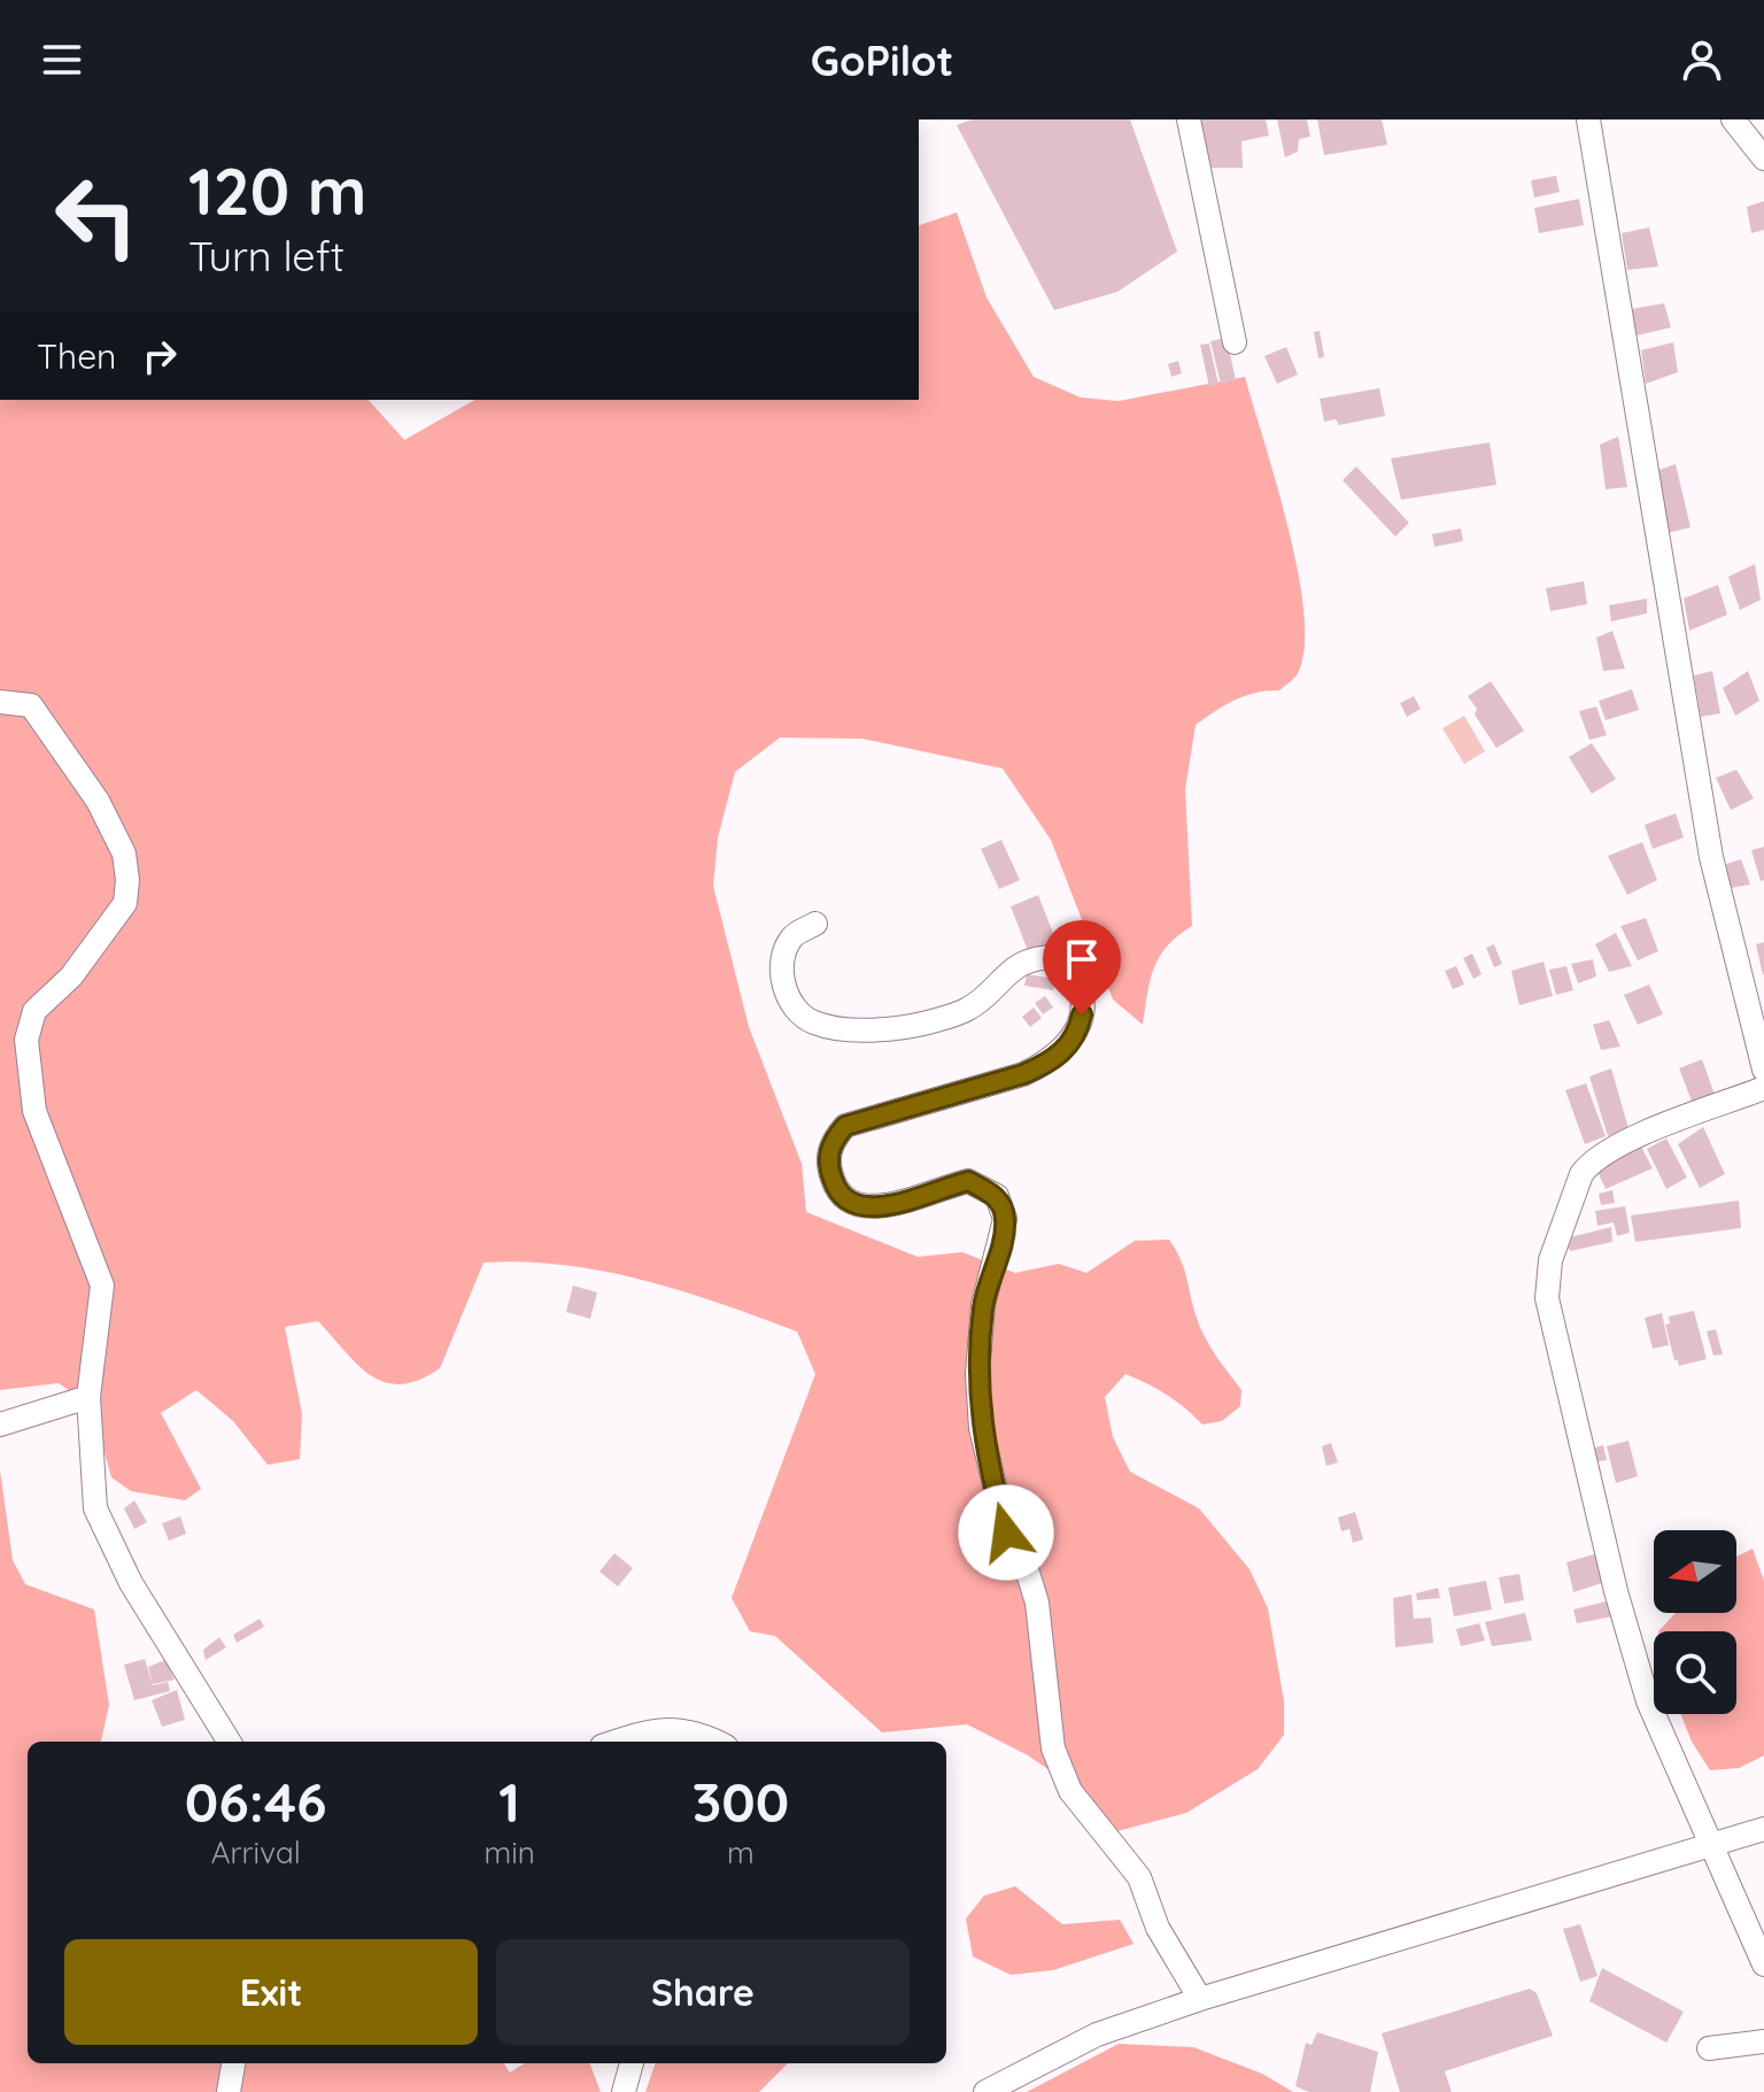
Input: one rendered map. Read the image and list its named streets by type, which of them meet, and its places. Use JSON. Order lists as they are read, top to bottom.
{
  "north": "left",
  "page": {
    "header": "GoPilot",
    "turn": ["120 m", "Turn left"],
    "then": "Then",
    "eta": [
      "06:46",
      "Arrival",
      "1",
      "min",
      "300",
      "m"
    ],
    "buttons": ["Exit", "Share"]
  }
}
